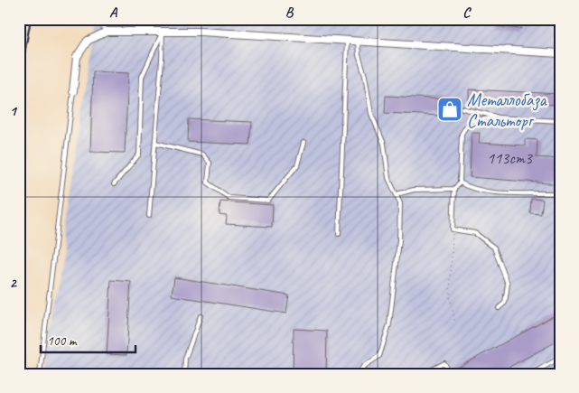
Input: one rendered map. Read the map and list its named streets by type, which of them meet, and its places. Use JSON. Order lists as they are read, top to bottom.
{
  "places": {
    "shop": ["Металлобаза Стальторг"]
  },
  "house_numbers": ["113ст3"],
  "scale_bar": "100 m",
  "grid": {
    "columns": ["A", "B", "C"],
    "rows": ["1", "2"]
  }
}
